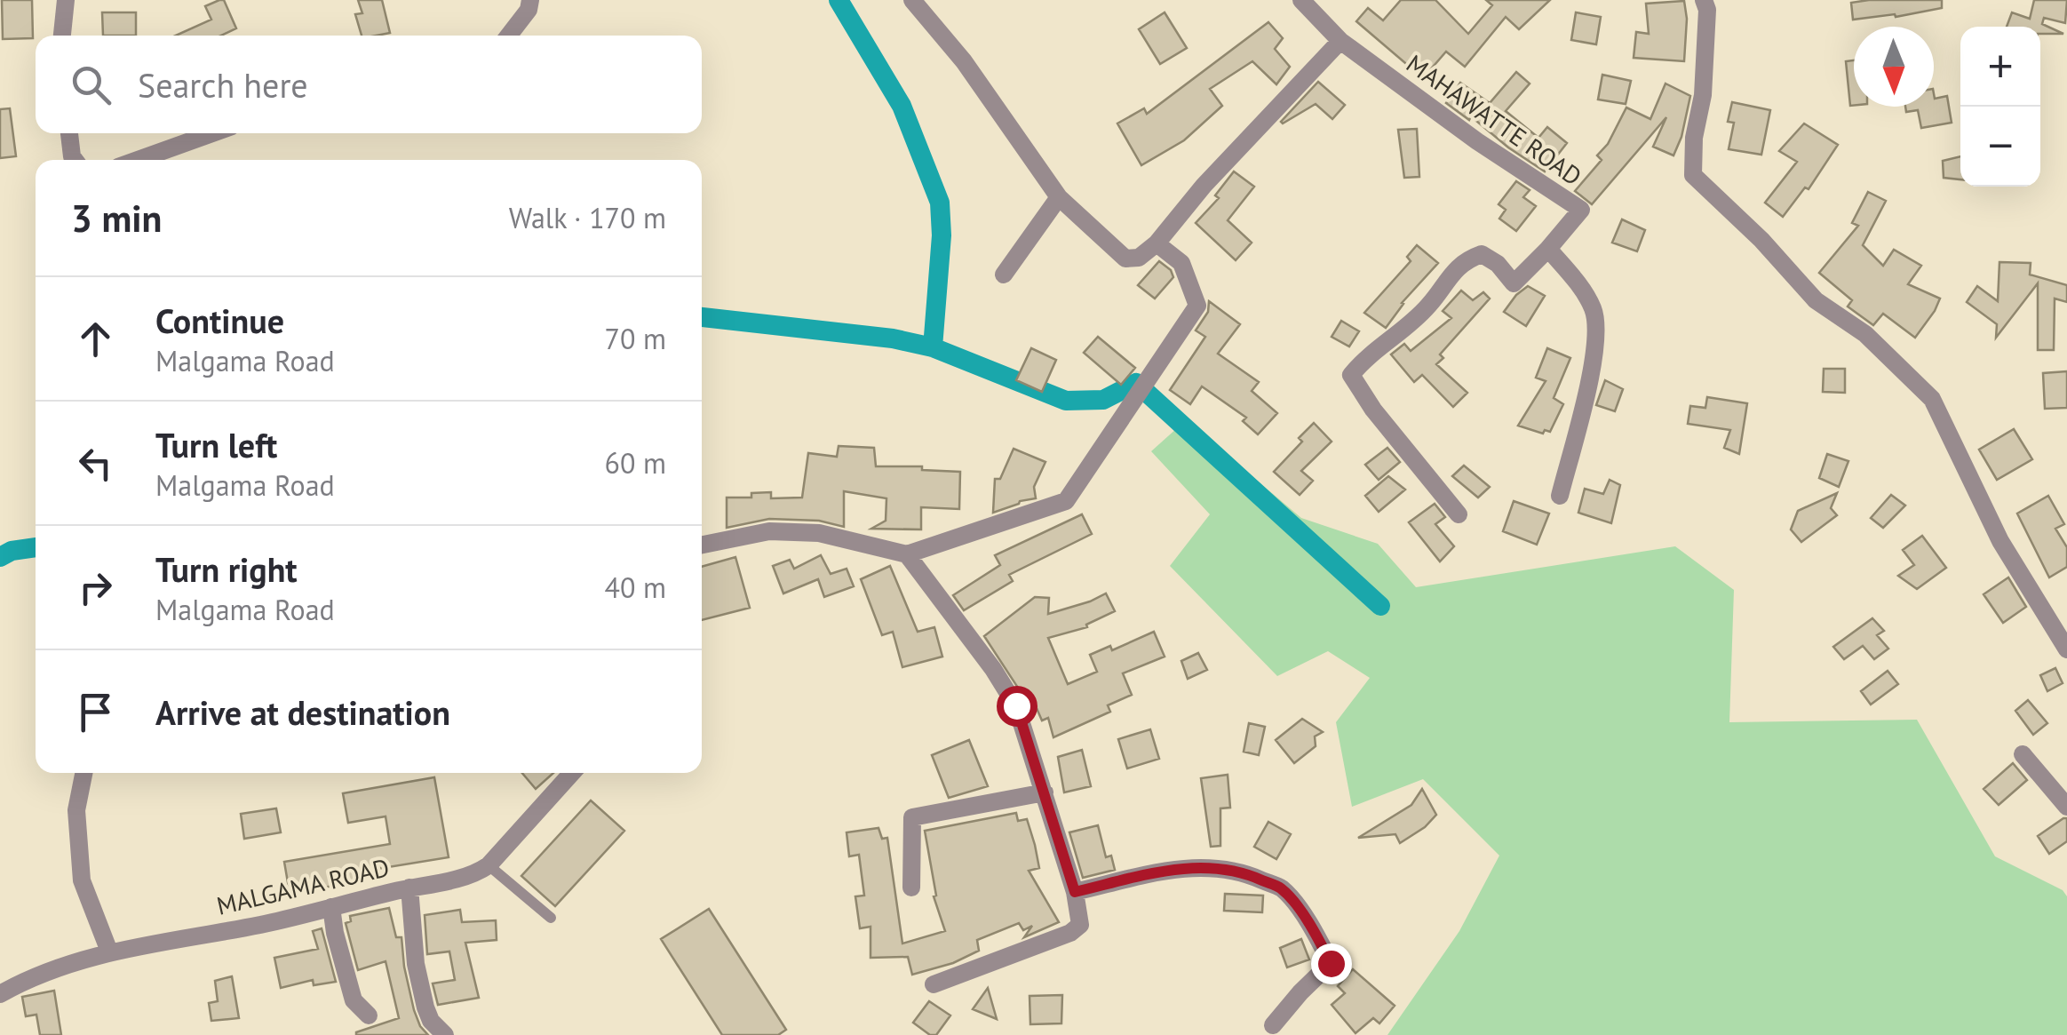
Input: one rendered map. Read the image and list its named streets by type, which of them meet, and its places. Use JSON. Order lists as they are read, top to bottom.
{
  "streets": {
    "street": ["MAHAWATTE ROAD", "MALGAMA ROAD"]
  },
  "north": "bottom",
  "page": {
    "map_buttons": ["+", "−"],
    "search": "Search here",
    "heading": ["3 min", "Walk · 170 m"],
    "list": [
      ["Continue", "Malgama Road", "70 m"],
      ["Turn left", "Malgama Road", "60 m"],
      ["Turn right", "Malgama Road", "40 m"],
      "Arrive at destination"
    ]
  }
}
